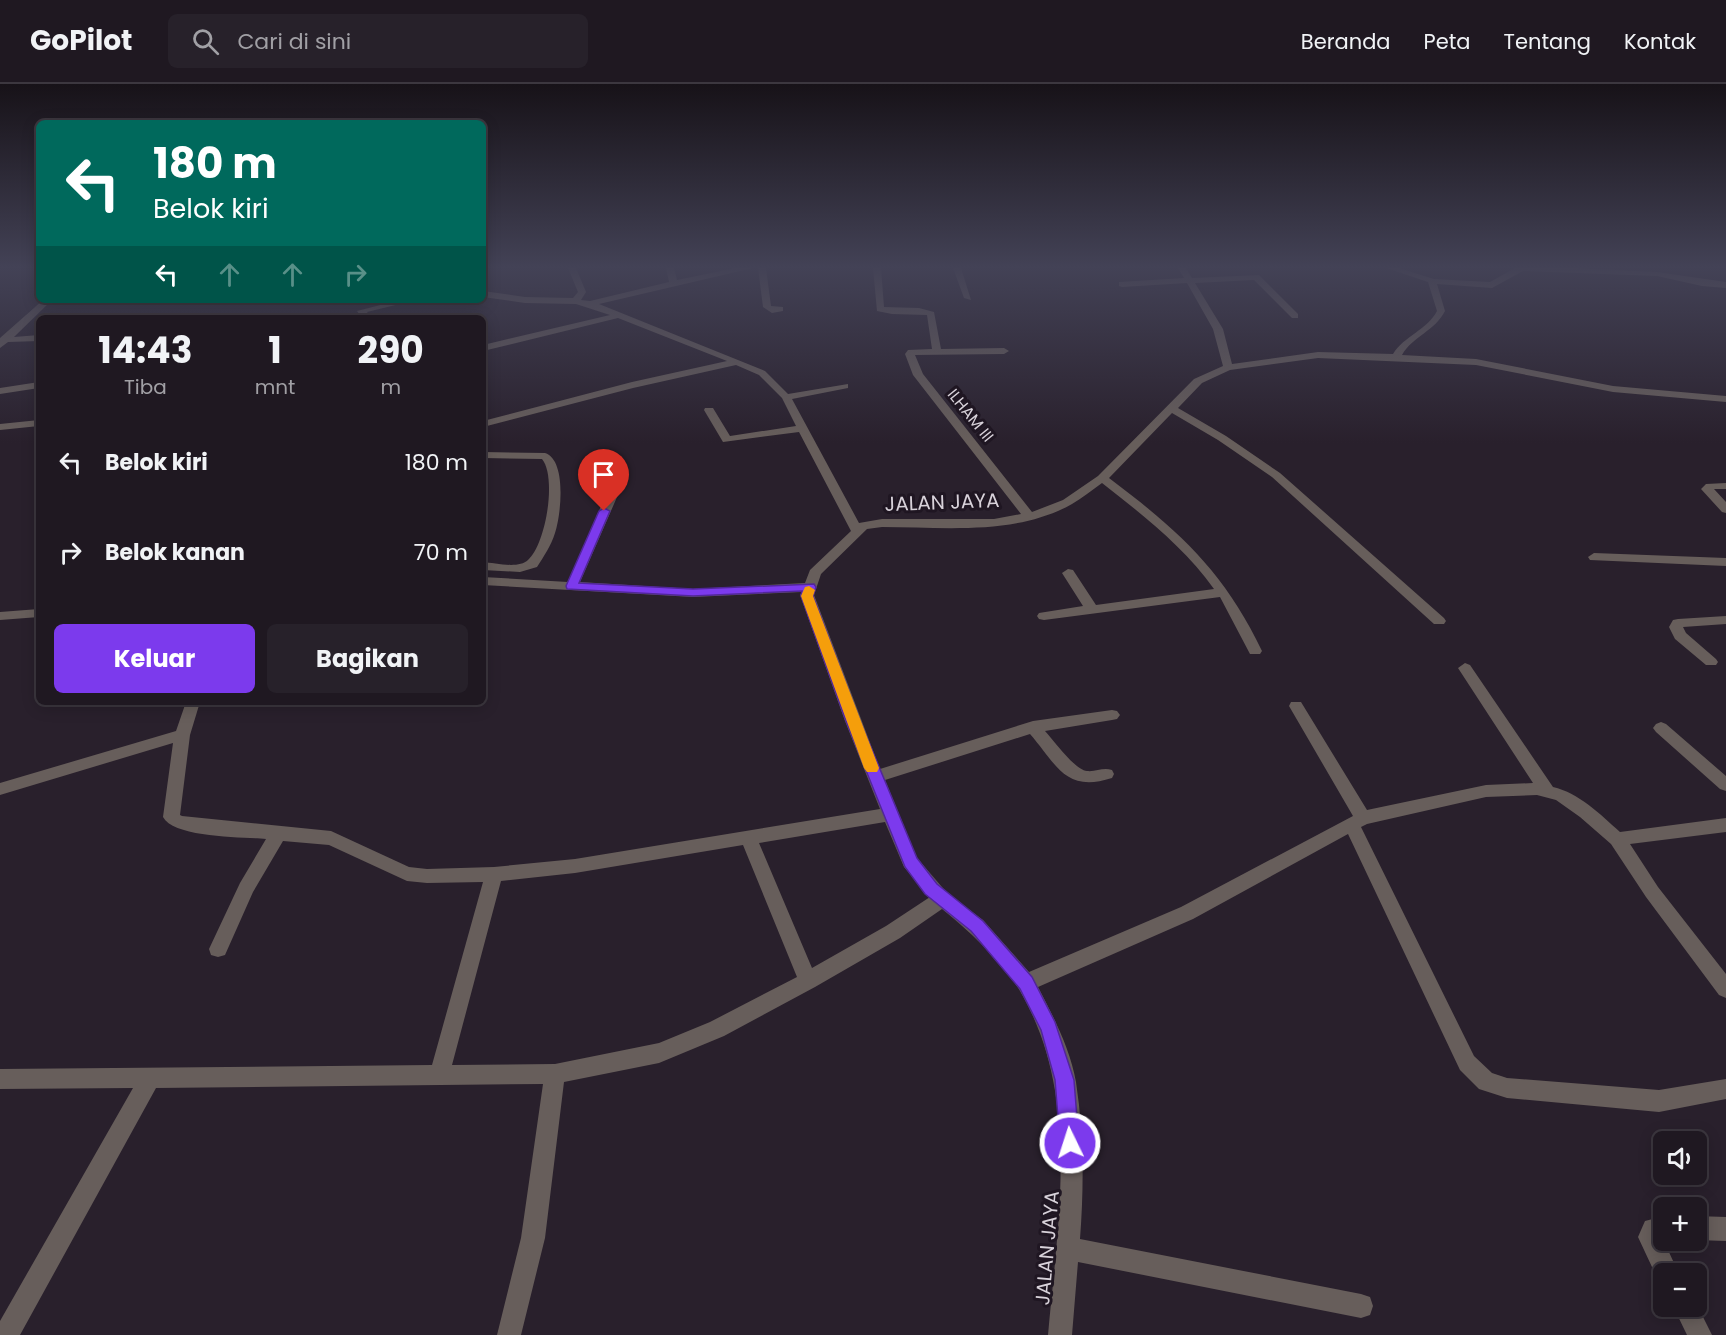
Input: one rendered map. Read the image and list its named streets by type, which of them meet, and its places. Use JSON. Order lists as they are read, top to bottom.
{
  "streets": {
    "street": ["ILHAM III", "JALAN JAYA"]
  },
  "crossings": [
    ["ILHAM III", "JALAN JAYA"]
  ],
  "page": {
    "header": "GoPilot",
    "search": "Cari di sini",
    "nav": [
      "Beranda",
      "Peta",
      "Tentang",
      "Kontak"
    ],
    "turn": ["180 m", "Belok kiri"],
    "eta": [
      "14:43",
      "Tiba",
      "1",
      "mnt",
      "290",
      "m"
    ],
    "list": [
      {
        "name": "Belok kiri",
        "value": "180 m"
      },
      {
        "name": "Belok kanan",
        "value": "70 m"
      }
    ],
    "buttons": ["Keluar", "Bagikan"],
    "map_buttons": ["+", "−"]
  }
}
